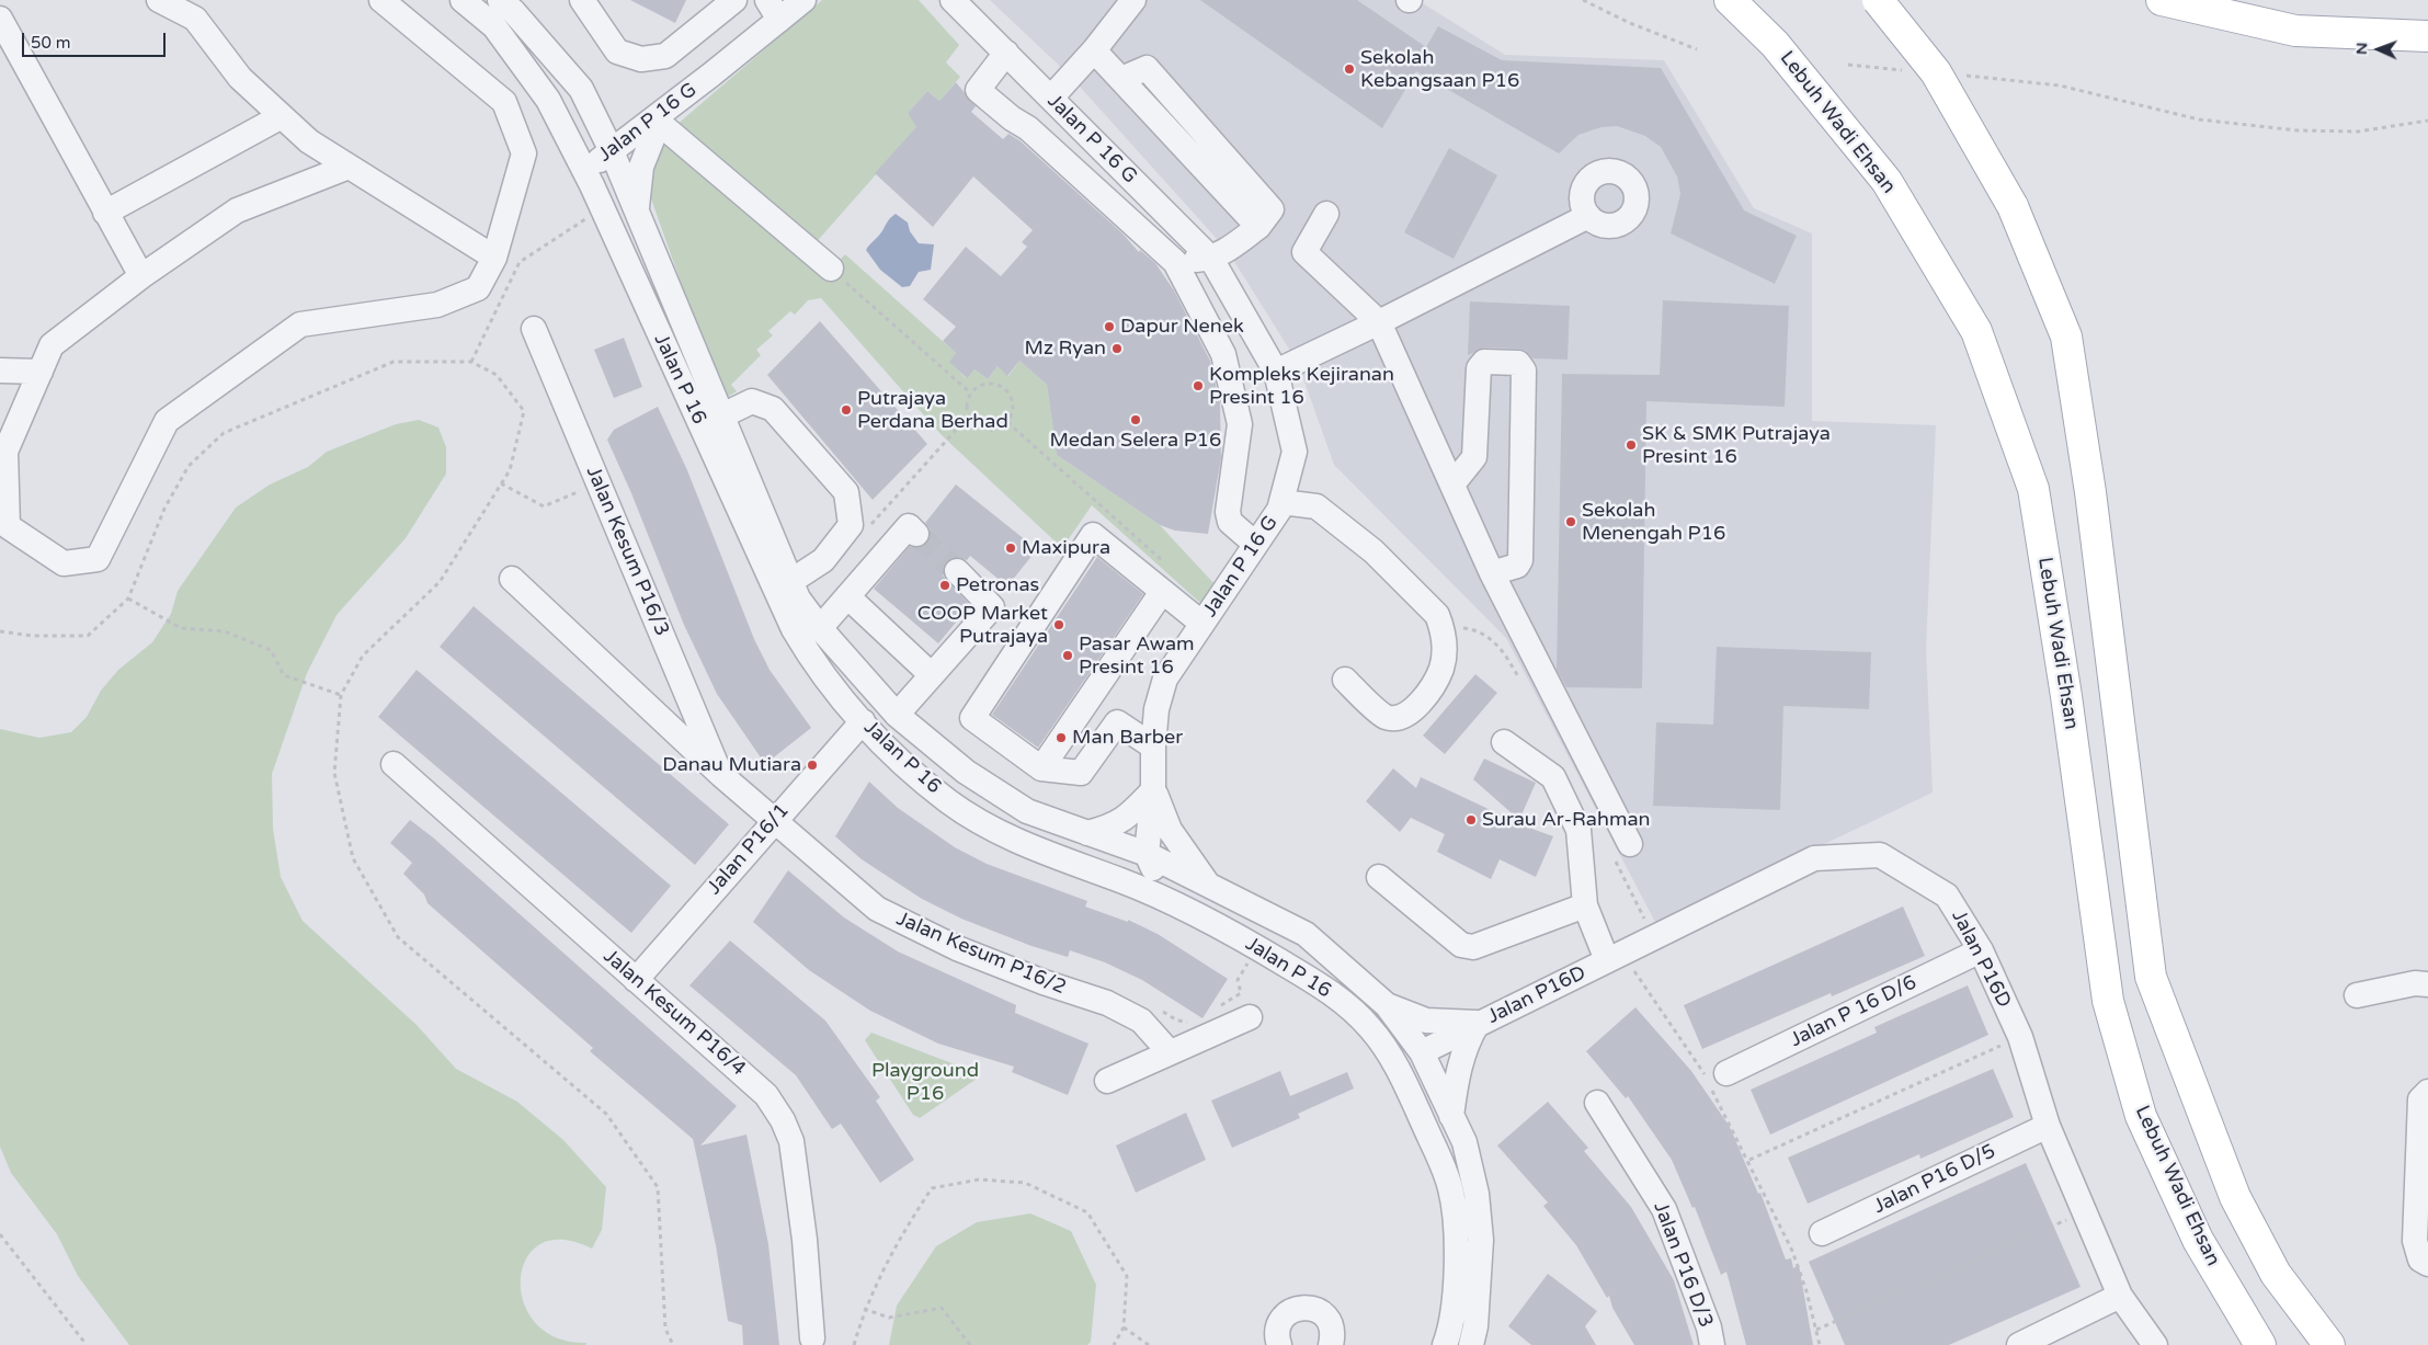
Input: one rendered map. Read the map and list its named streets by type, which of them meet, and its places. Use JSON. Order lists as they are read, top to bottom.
{
  "streets": {
    "main road": ["Lebuh Wadi Ehsan"],
    "street": [
      "Jalan P 16 G",
      "Jalan P 16",
      "Jalan Kesum P16/3",
      "Jalan P16/1",
      "Jalan Kesum P16/2",
      "Jalan P16D",
      "Jalan P 16 D/6",
      "Jalan Kesum P16/4",
      "Jalan P16 D/5",
      "Jalan P16 D/3"
    ]
  },
  "crossings": [
    ["Jalan P 16 G", "Jalan P 16"],
    ["Jalan P 16", "Jalan P16/1"],
    ["Jalan P 16", "Jalan P16D"],
    ["Jalan Kesum P16/3", "Jalan P16/1"],
    ["Jalan Kesum P16/3", "Jalan Kesum P16/2"],
    ["Jalan P16/1", "Jalan Kesum P16/2"],
    ["Jalan P16/1", "Jalan Kesum P16/4"],
    ["Jalan P16D", "Jalan P 16 D/6"],
    ["Jalan P16D", "Jalan P16 D/5"]
  ],
  "parks": ["Playground P16"],
  "places": [
    "Sekolah Kebangsaan P16",
    "Dapur Nenek",
    "Mz Ryan",
    "Kompleks Kejiranan Presint 16",
    "Putrajaya Perdana Berhad",
    "Medan Selera P16",
    "SK & SMK Putrajaya Presint 16",
    "Sekolah Menengah P16",
    "Maxipura",
    "Petronas",
    "COOP Market Putrajaya",
    "Pasar Awam Presint 16",
    "Man Barber",
    "Danau Mutiara",
    "Surau Ar-Rahman"
  ],
  "scale_bar": "50 m",
  "north": "left"
}
